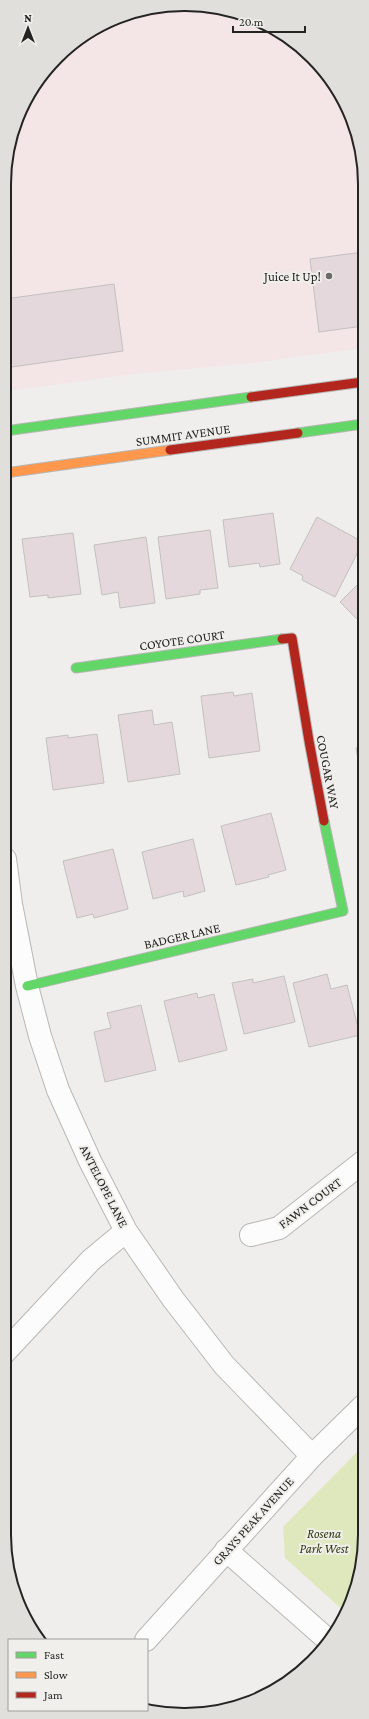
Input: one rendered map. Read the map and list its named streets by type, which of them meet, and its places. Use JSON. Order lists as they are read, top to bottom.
{
  "streets": {
    "street": [
      "SUMMIT AVENUE",
      "COYOTE COURT",
      "COUGAR WAY",
      "BADGER LANE",
      "ANTELOPE LANE",
      "FAWN COURT",
      "GRAYS PEAK AVENUE"
    ]
  },
  "crossings": [
    ["COYOTE COURT", "COUGAR WAY"],
    ["COUGAR WAY", "BADGER LANE"],
    ["BADGER LANE", "ANTELOPE LANE"],
    ["ANTELOPE LANE", "GRAYS PEAK AVENUE"]
  ],
  "parks": ["Rosena Park West"],
  "places": ["Juice It Up!"],
  "legend": ["Fast", "Slow", "Jam"],
  "scale_bar": "20 m",
  "north": "top"
}
